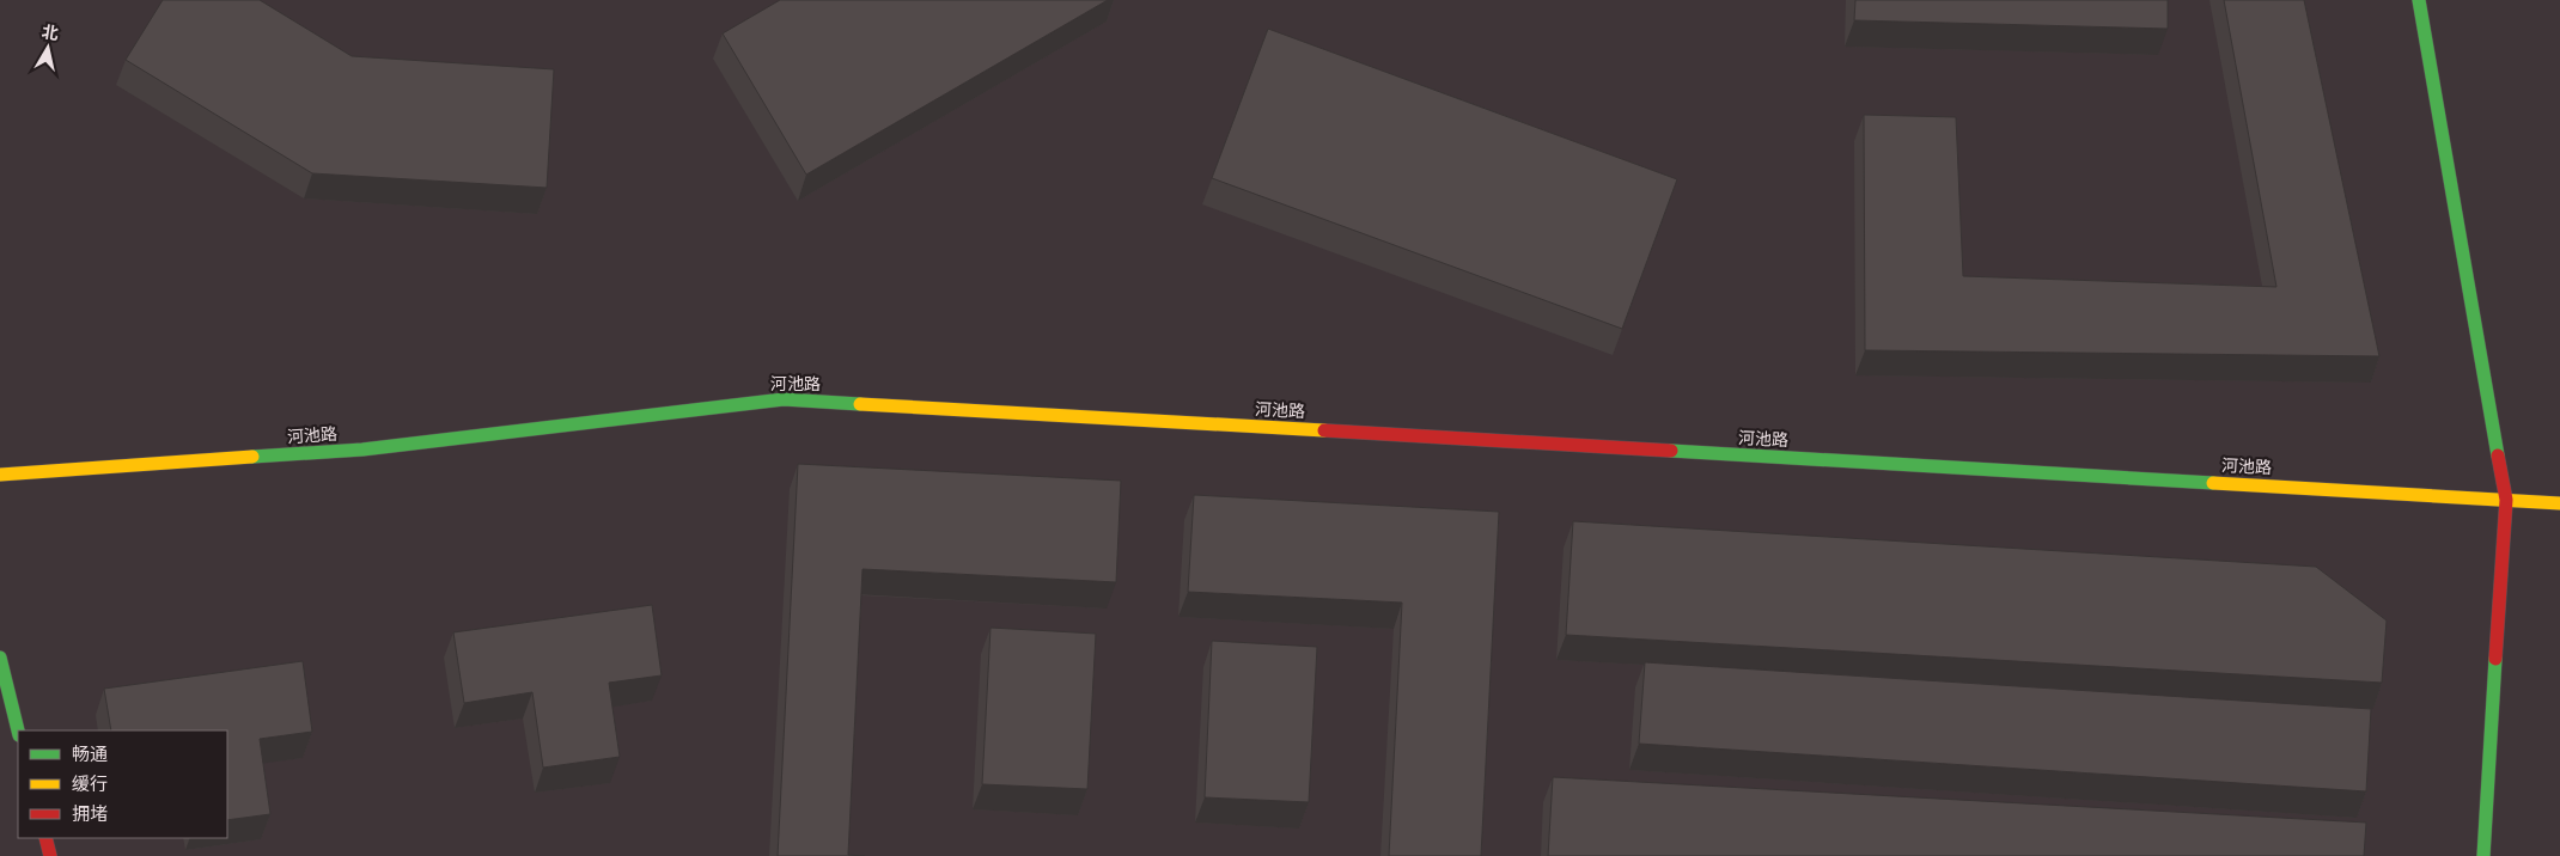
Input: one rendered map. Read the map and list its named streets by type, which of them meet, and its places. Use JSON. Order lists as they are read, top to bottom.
{
  "streets": {
    "street": ["河池路"]
  },
  "legend": ["畅通", "缓行", "拥堵"],
  "north": "top"
}
